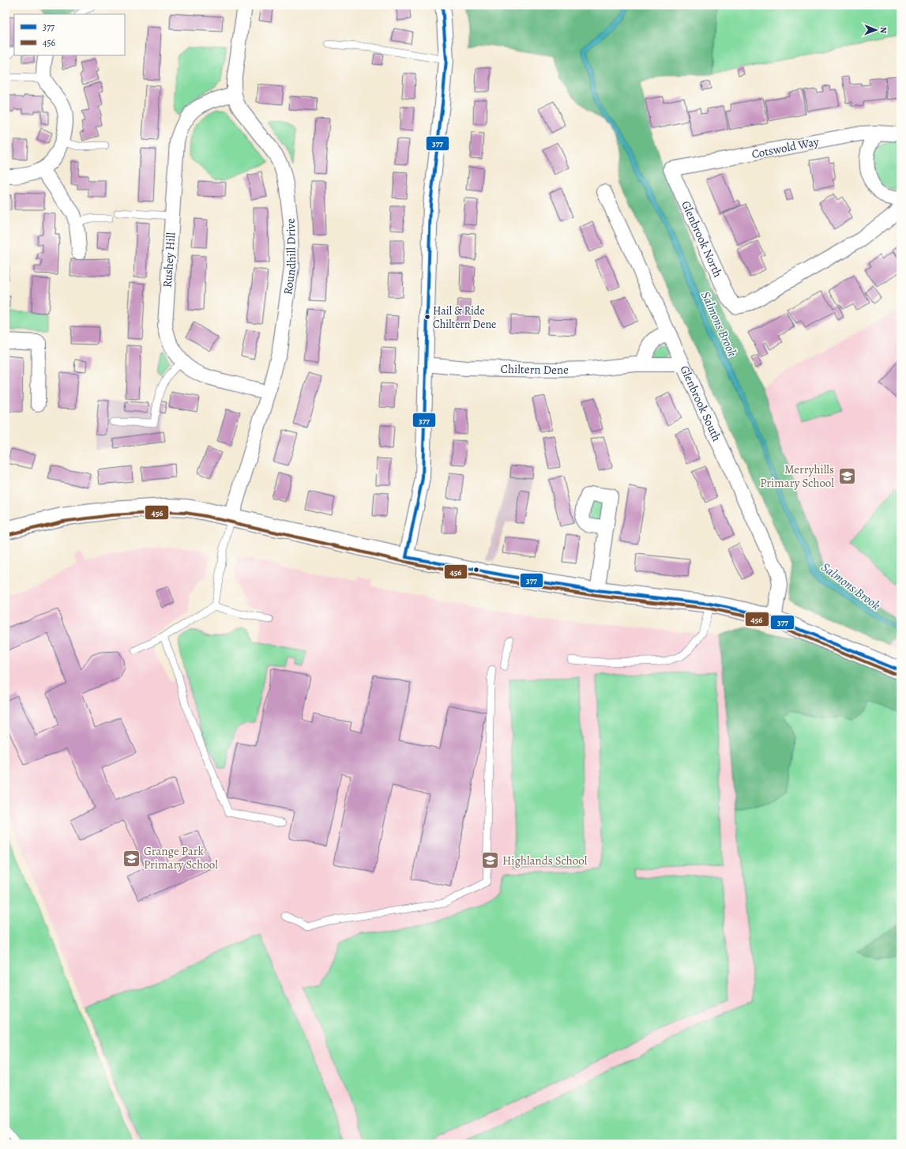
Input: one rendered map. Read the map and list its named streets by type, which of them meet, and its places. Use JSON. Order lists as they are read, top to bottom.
{
  "streets": {
    "street": [
      "Cotswold Way",
      "Glenbrook North",
      "Roundhill Drive",
      "Rushey Hill",
      "Chiltern Dene",
      "Glenbrook South"
    ]
  },
  "crossings": [
    ["Cotswold Way", "Glenbrook North"],
    ["Roundhill Drive", "Rushey Hill"],
    ["Chiltern Dene", "Glenbrook South"]
  ],
  "water": ["Salmons Brook"],
  "places": {
    "other": ["Hail & Ride Chiltern Dene"],
    "school or university": ["Merryhills Primary School", "Grange Park Primary School", "Highlands School"]
  },
  "lines": ["transit line 377", "transit line 456"],
  "legend": ["377", "456"],
  "north": "right"
}
